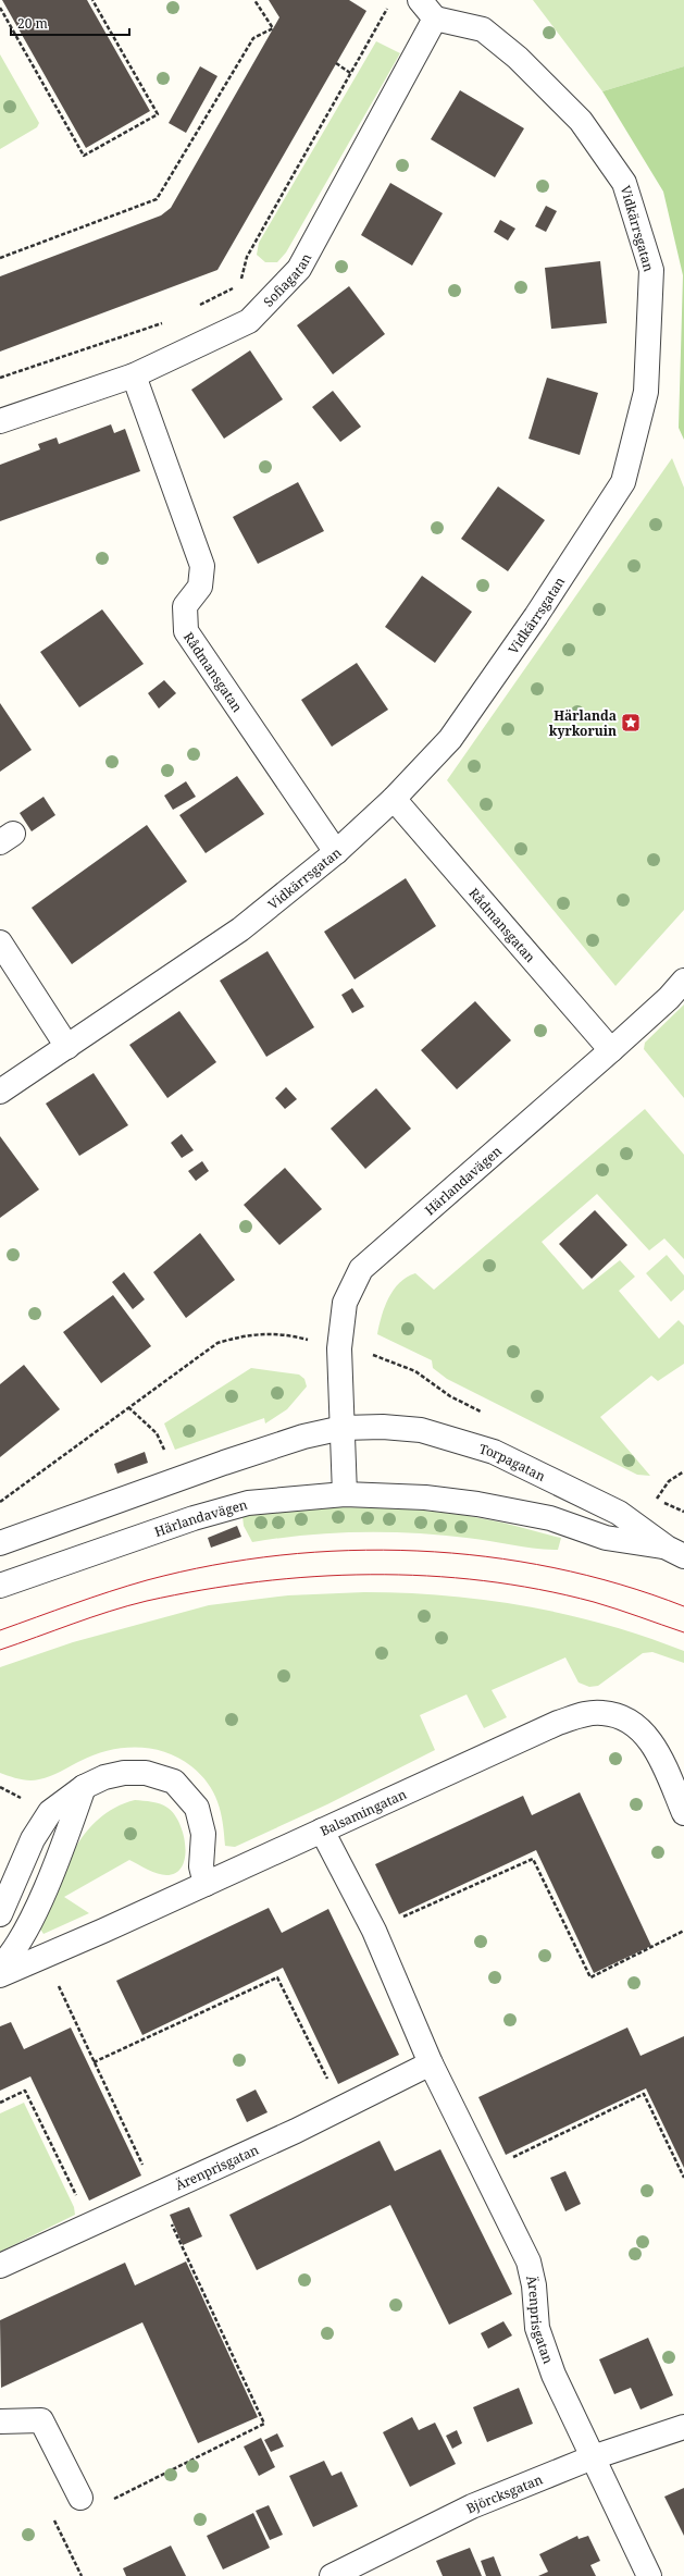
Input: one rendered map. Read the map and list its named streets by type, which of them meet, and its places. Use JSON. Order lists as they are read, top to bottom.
{
  "streets": {
    "street": [
      "Vidkärrsgatan",
      "Sofiagatan",
      "Rådmansgatan",
      "Härlandavägen",
      "Torpagatan",
      "Balsamingatan",
      "Ärenprisgatan",
      "Björcksgatan"
    ]
  },
  "crossings": [
    ["Vidkärrsgatan", "Sofiagatan"],
    ["Vidkärrsgatan", "Rådmansgatan"],
    ["Sofiagatan", "Rådmansgatan"],
    ["Rådmansgatan", "Härlandavägen"],
    ["Härlandavägen", "Torpagatan"],
    ["Balsamingatan", "Ärenprisgatan"],
    ["Ärenprisgatan", "Björcksgatan"]
  ],
  "places": {
    "place": ["Härlanda kyrkoruin"]
  },
  "scale_bar": "20 m"
}
